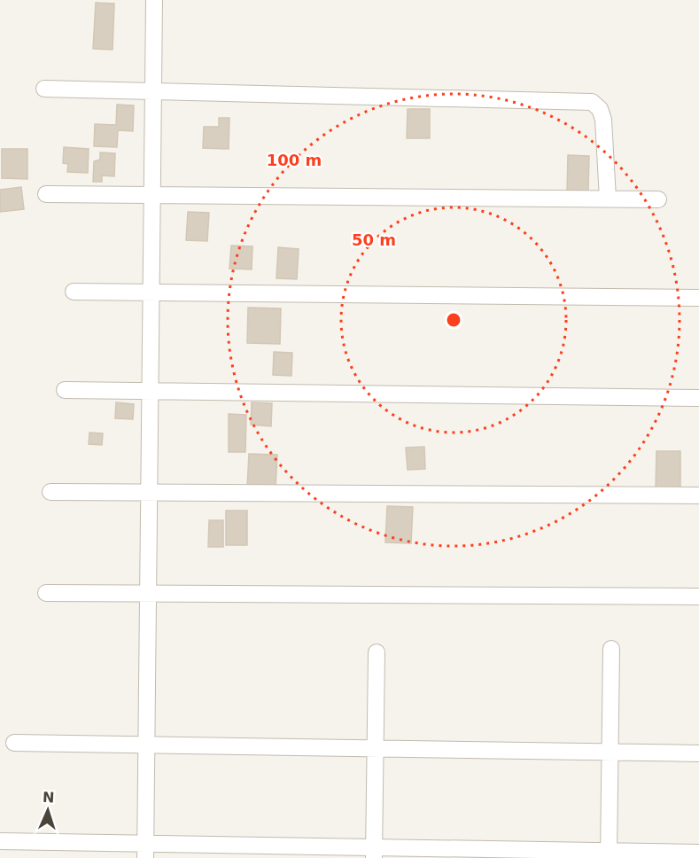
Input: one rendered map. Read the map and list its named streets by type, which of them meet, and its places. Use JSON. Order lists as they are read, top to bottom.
{
  "north": "top",
  "rings": ["100 m", "50 m"]
}
